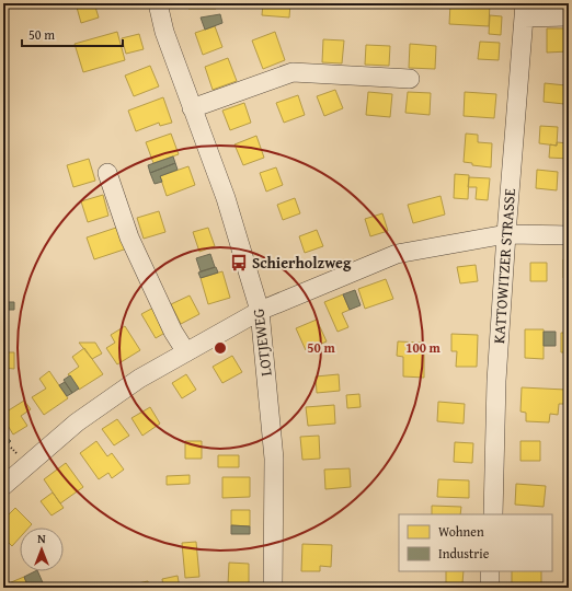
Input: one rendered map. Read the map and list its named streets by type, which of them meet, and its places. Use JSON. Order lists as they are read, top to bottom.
{
  "streets": {
    "street": ["KATTOWITZER STRASSE", "LOTJEWEG"]
  },
  "places": {
    "bus stop": ["Schierholzweg"]
  },
  "legend": ["Wohnen", "Industrie"],
  "scale_bar": "50 m",
  "north": "top",
  "rings": ["50 m", "100 m"]
}
